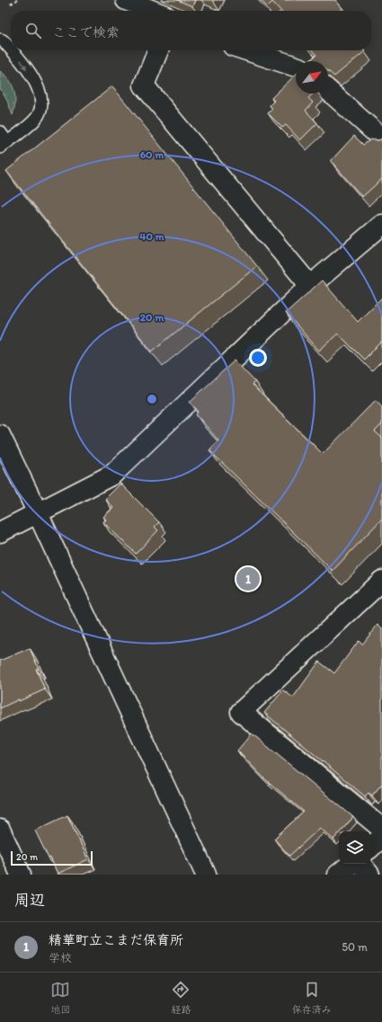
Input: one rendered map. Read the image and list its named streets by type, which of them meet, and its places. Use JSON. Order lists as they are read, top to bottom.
{
  "scale_bar": "20 m",
  "north": "top right",
  "page": {
    "search": "ここで検索",
    "pins": "1",
    "scale": "20 m",
    "heading": "周辺",
    "list": [
      {
        "mark": "1",
        "name": "精華町立こまだ保育所",
        "note": "学校",
        "value": "50 m"
      }
    ],
    "nav": ["地図", "経路", "保存済み"]
  },
  "rings": ["60 m", "40 m", "20 m"]
}
